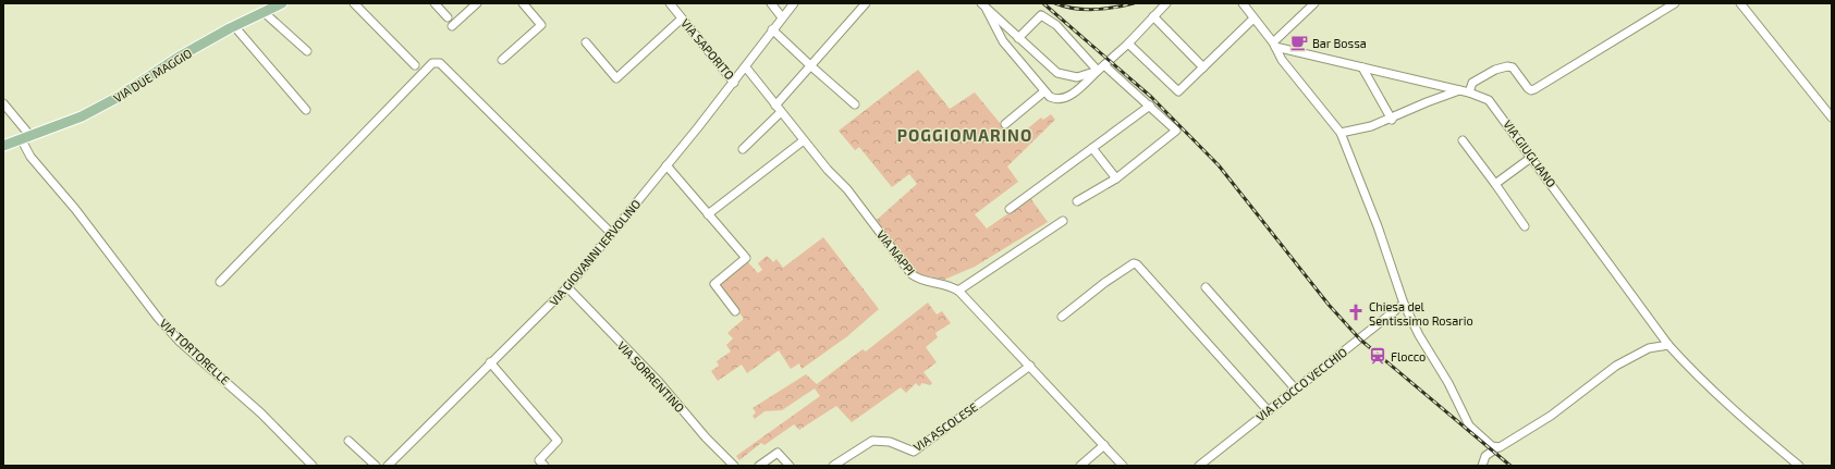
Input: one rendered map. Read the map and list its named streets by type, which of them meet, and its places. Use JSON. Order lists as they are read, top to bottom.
{
  "streets": {
    "main road": ["VIA DUE MAGGIO"],
    "street": [
      "VIA SAPORITO",
      "VIA GIUGLIANO",
      "VIA GIOVANNI IERVOLINO",
      "VIA NAPPI",
      "VIA TORTORELLE",
      "VIA SORRENTINO",
      "VIA FLOCCO VECCHIO",
      "VIA ASCOLESE"
    ]
  },
  "crossings": [
    ["VIA SAPORITO", "VIA GIOVANNI IERVOLINO"],
    ["VIA SAPORITO", "VIA NAPPI"],
    ["VIA DUE MAGGIO", "VIA TORTORELLE"],
    ["VIA GIOVANNI IERVOLINO", "VIA SORRENTINO"],
    ["VIA NAPPI", "VIA ASCOLESE"]
  ],
  "districts": ["POGGIOMARINO"],
  "places": {
    "cafe": ["Bar Bossa"],
    "church": ["Chiesa del Sentissimo Rosario"],
    "station": ["Flocco"]
  }
}
